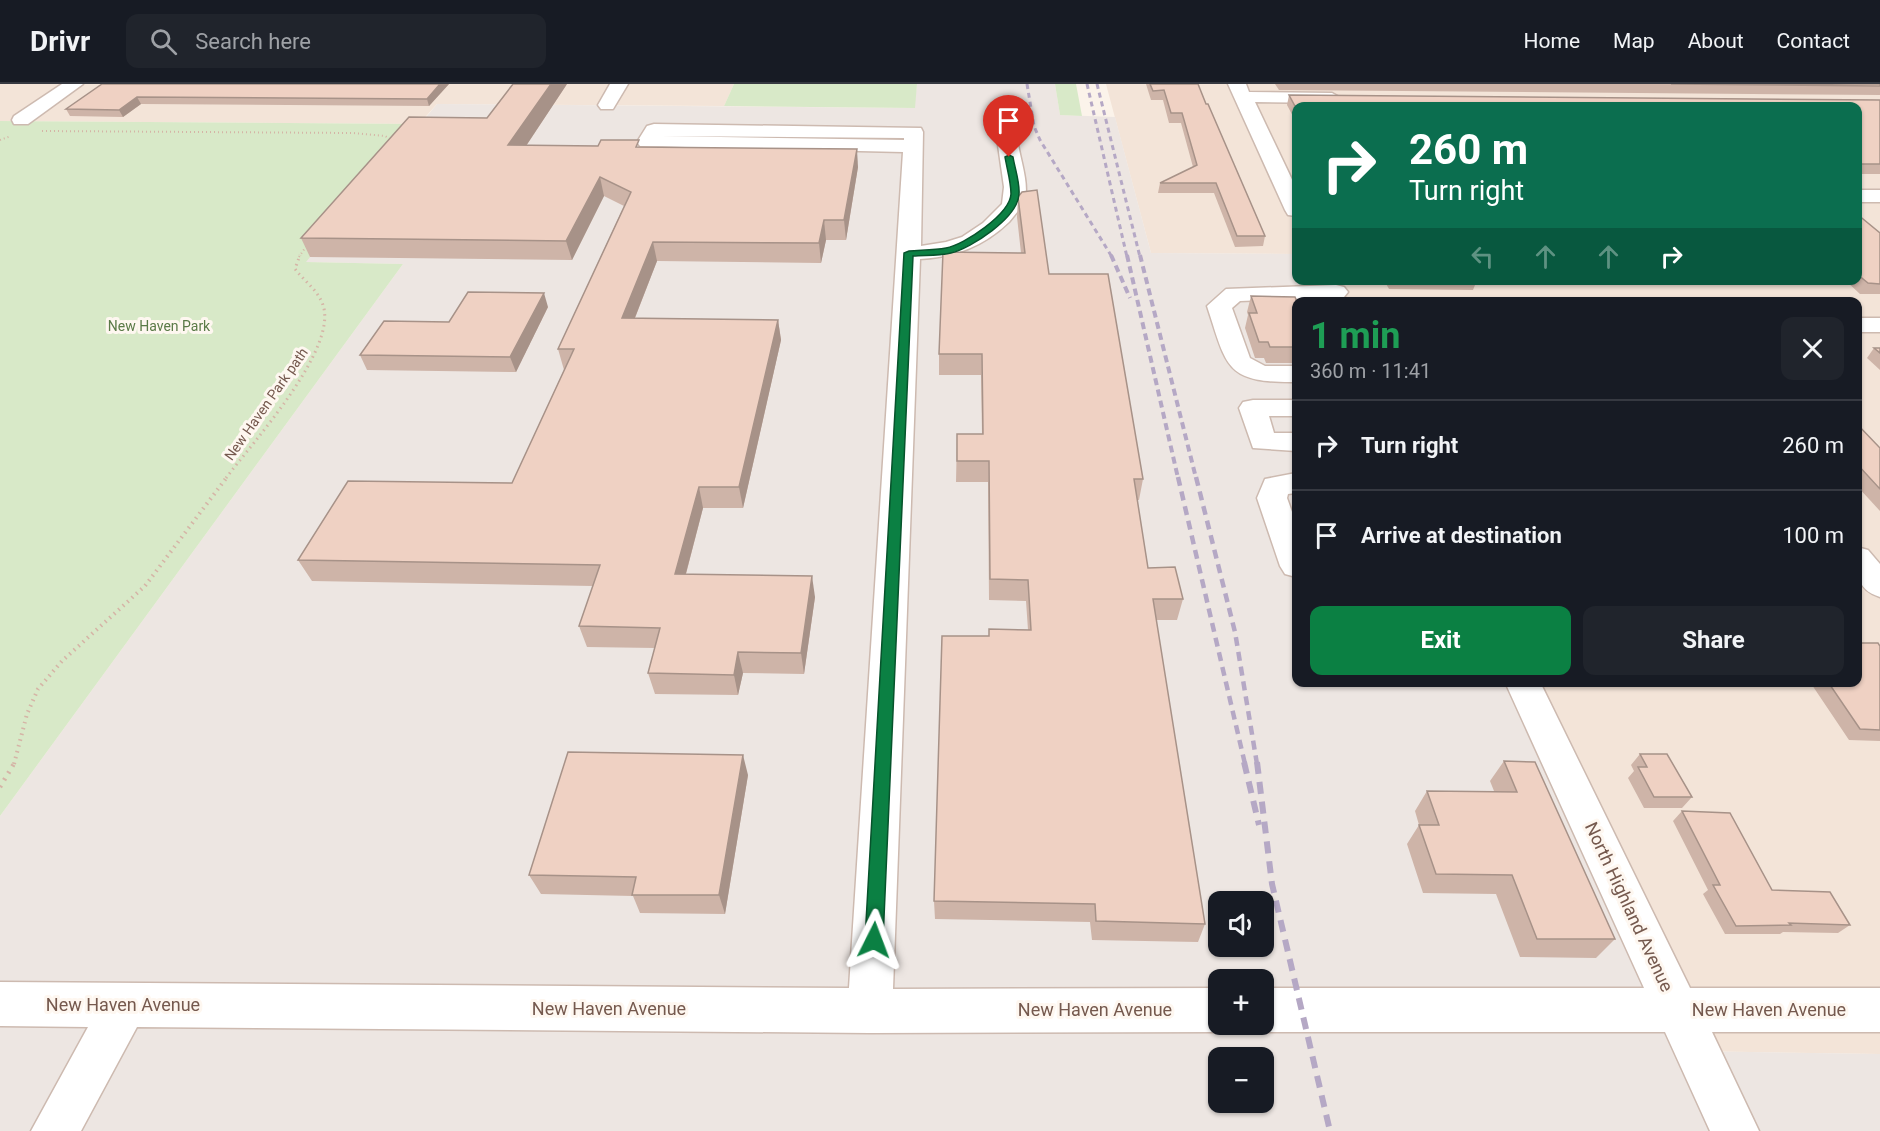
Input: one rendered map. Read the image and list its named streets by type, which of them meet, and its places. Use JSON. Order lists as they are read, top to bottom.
{
  "streets": {
    "street": ["North Highland Avenue", "New Haven Avenue"],
    "path": ["New Haven Park path"]
  },
  "crossings": [
    ["North Highland Avenue", "New Haven Avenue"]
  ],
  "parks": ["New Haven Park"],
  "page": {
    "header": "Drivr",
    "search": "Search here",
    "nav": [
      "Home",
      "Map",
      "About",
      "Contact"
    ],
    "turn": ["260 m", "Turn right"],
    "heading": ["1 min", "360 m · 11:41"],
    "list": [
      {
        "name": "Turn right",
        "value": "260 m"
      },
      {
        "name": "Arrive at destination",
        "value": "100 m"
      }
    ],
    "buttons": ["Exit", "Share"],
    "map_buttons": ["+", "−"]
  }
}
